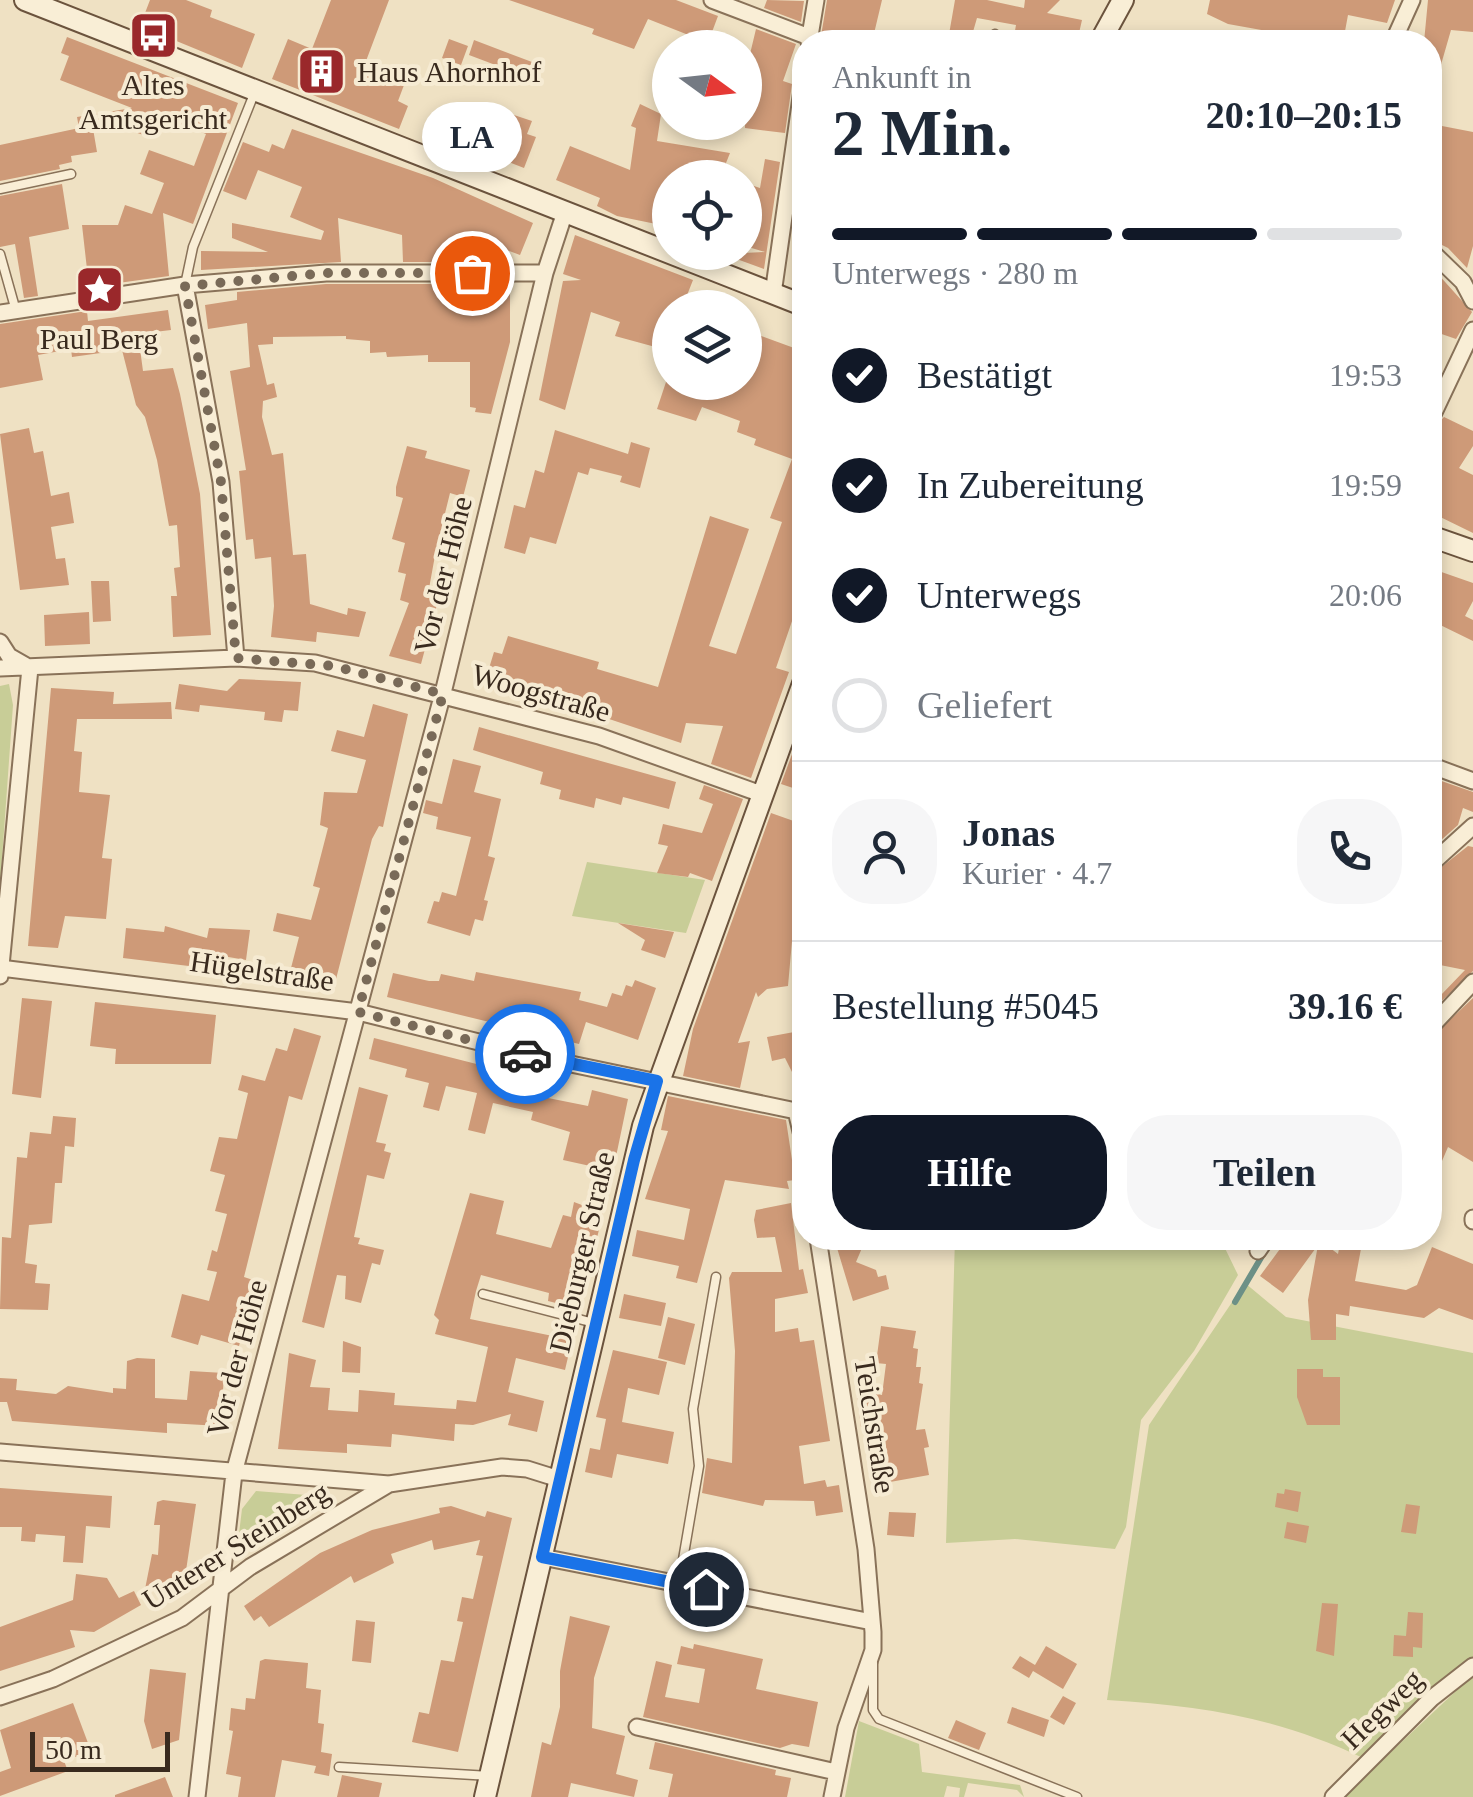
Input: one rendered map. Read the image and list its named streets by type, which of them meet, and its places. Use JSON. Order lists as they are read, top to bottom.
{
  "streets": {
    "street": [
      "Vor der Höhe",
      "Woogstraße",
      "Hügelstraße",
      "Dieburger Straße",
      "Teichstraße",
      "Unterer Steinberg",
      "Hegweg"
    ]
  },
  "crossings": [
    ["Vor der Höhe", "Woogstraße"],
    ["Vor der Höhe", "Hügelstraße"],
    ["Vor der Höhe", "Unterer Steinberg"],
    ["Woogstraße", "Dieburger Straße"],
    ["Hügelstraße", "Dieburger Straße"]
  ],
  "places": {
    "bus stop": ["Altes Amtsgericht"],
    "building": ["Haus Ahornhof"],
    "other": ["LA"],
    "place": ["Paul Berg"]
  },
  "scale_bar": "50 m",
  "north": "right",
  "page": {
    "heading": ["2 Min.", "Ankunft in", "20:10–20:15"],
    "panel": [
      "Jonas",
      "Kurier · 4.7",
      "Bestellung #5045",
      "39.16 €"
    ],
    "bubble": "LA",
    "bar": "Unterwegs · 280 m",
    "list": [
      ["Bestätigt", "19:53"],
      ["In Zubereitung", "19:59"],
      ["Unterwegs", "20:06"],
      "Geliefert"
    ],
    "buttons": ["Hilfe", "Teilen"],
    "scale": "50 m"
  }
}
